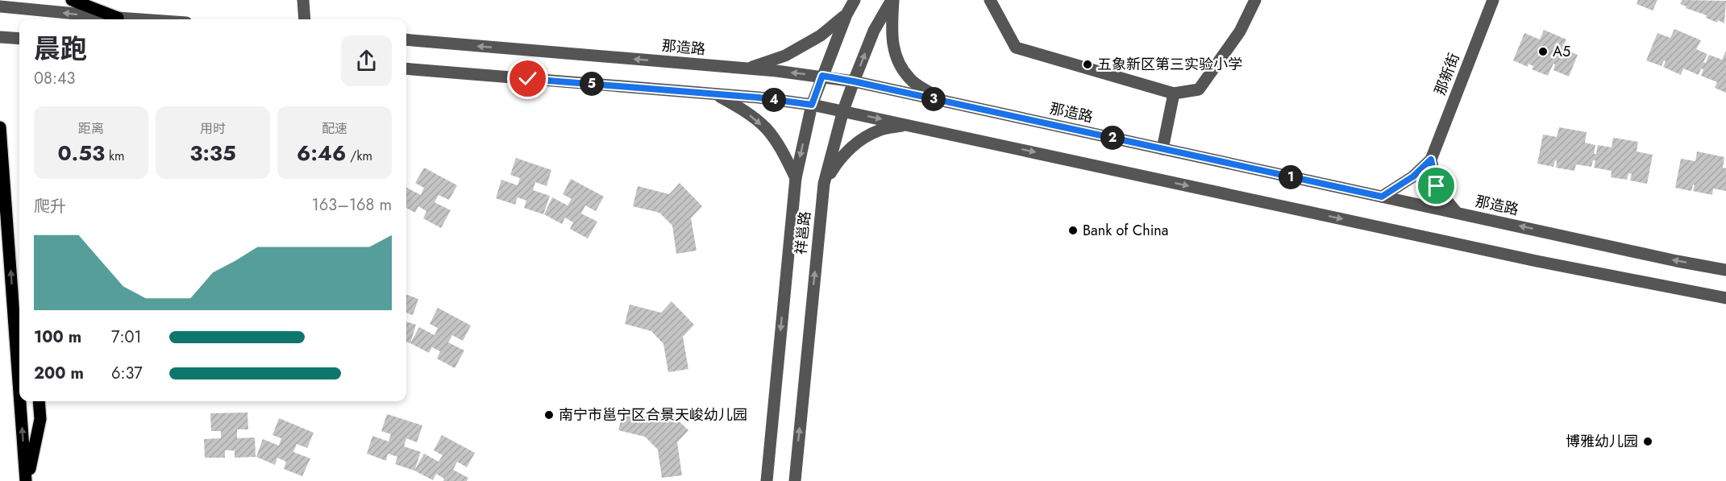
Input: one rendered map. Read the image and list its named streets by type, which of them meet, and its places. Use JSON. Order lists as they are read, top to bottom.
{
  "streets": {
    "street": ["那造路", "那新街", "祥邕路"]
  },
  "crossings": [
    ["那造路", "祥邕路"]
  ],
  "places": [
    "A5",
    "五象新区第三实验小学",
    "Bank of China",
    "南宁市邕宁区合景天峻幼儿园",
    "博雅幼儿园"
  ],
  "page": {
    "heading": ["晨跑", "08:43"],
    "pins": [
      "5",
      "3",
      "4",
      "2",
      "1"
    ],
    "stats": [
      ["距离", "0.53 km"],
      ["用时", "3:35"],
      ["配速", "6:46 /km"]
    ],
    "chart": ["爬升", "163–168 m"],
    "list": [
      {
        "name": "100 m",
        "note": "7:01"
      },
      {
        "name": "200 m",
        "note": "6:37"
      }
    ]
  }
}
